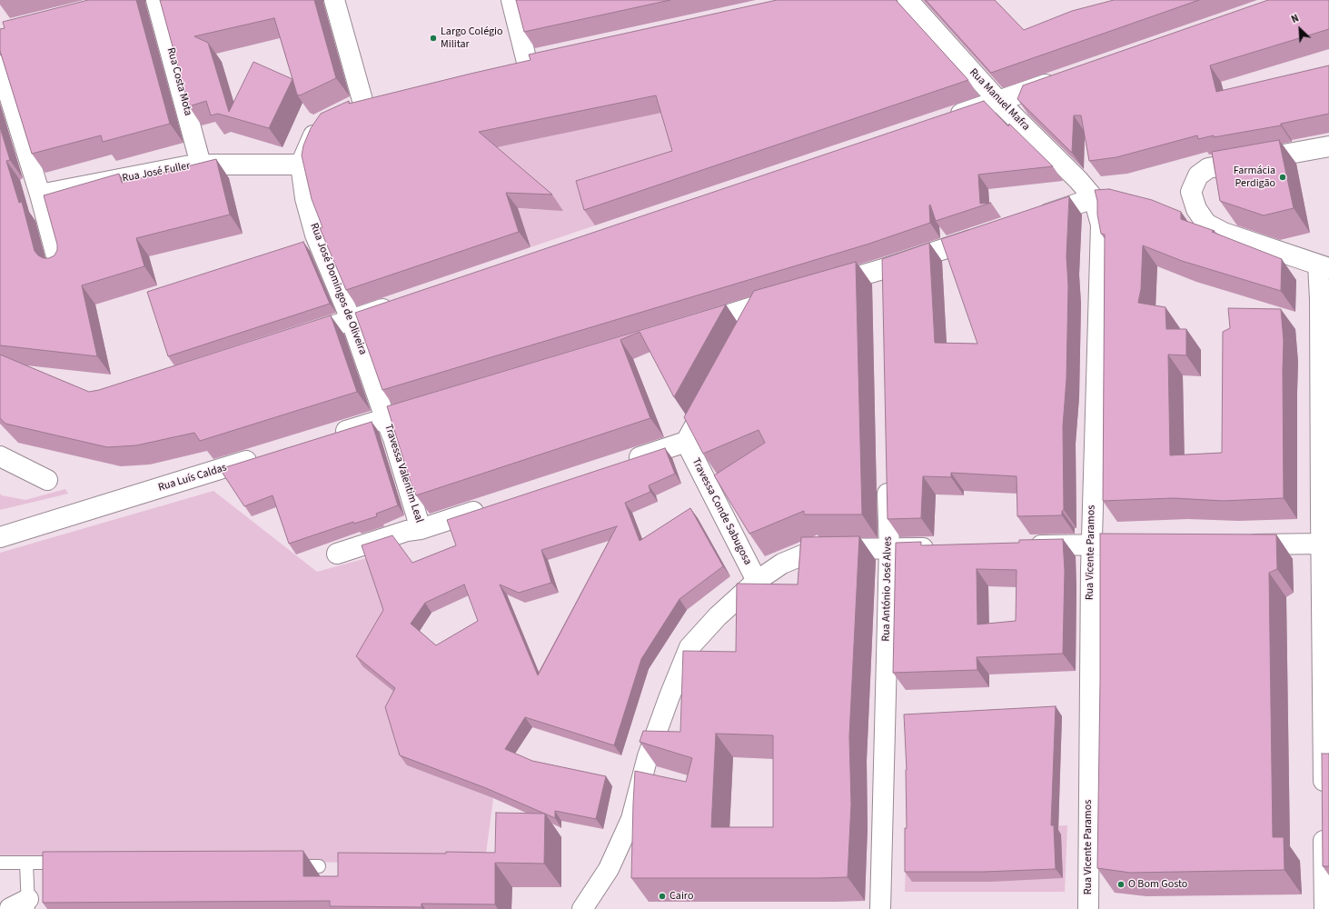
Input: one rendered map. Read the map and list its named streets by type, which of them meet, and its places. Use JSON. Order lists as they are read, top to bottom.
{
  "streets": {
    "street": [
      "Rua Costa Mota",
      "Rua Manuel Mafra",
      "Rua José Fuller",
      "Rua José Domingos de Oliveira",
      "Travessa Valentim Leal",
      "Rua Luís Caldas",
      "Travessa Conde Sabugosa",
      "Rua Vicente Paramos",
      "Rua António José Alves"
    ]
  },
  "crossings": [
    ["Rua Costa Mota", "Rua José Fuller"],
    ["Rua Manuel Mafra", "Rua Vicente Paramos"],
    ["Rua José Fuller", "Rua José Domingos de Oliveira"],
    ["Rua José Domingos de Oliveira", "Travessa Valentim Leal"]
  ],
  "places": [
    "Largo Colégio Militar",
    "Farmácia Perdigão",
    "O Bom Gosto",
    "Cairo"
  ],
  "north": "top left"
}
